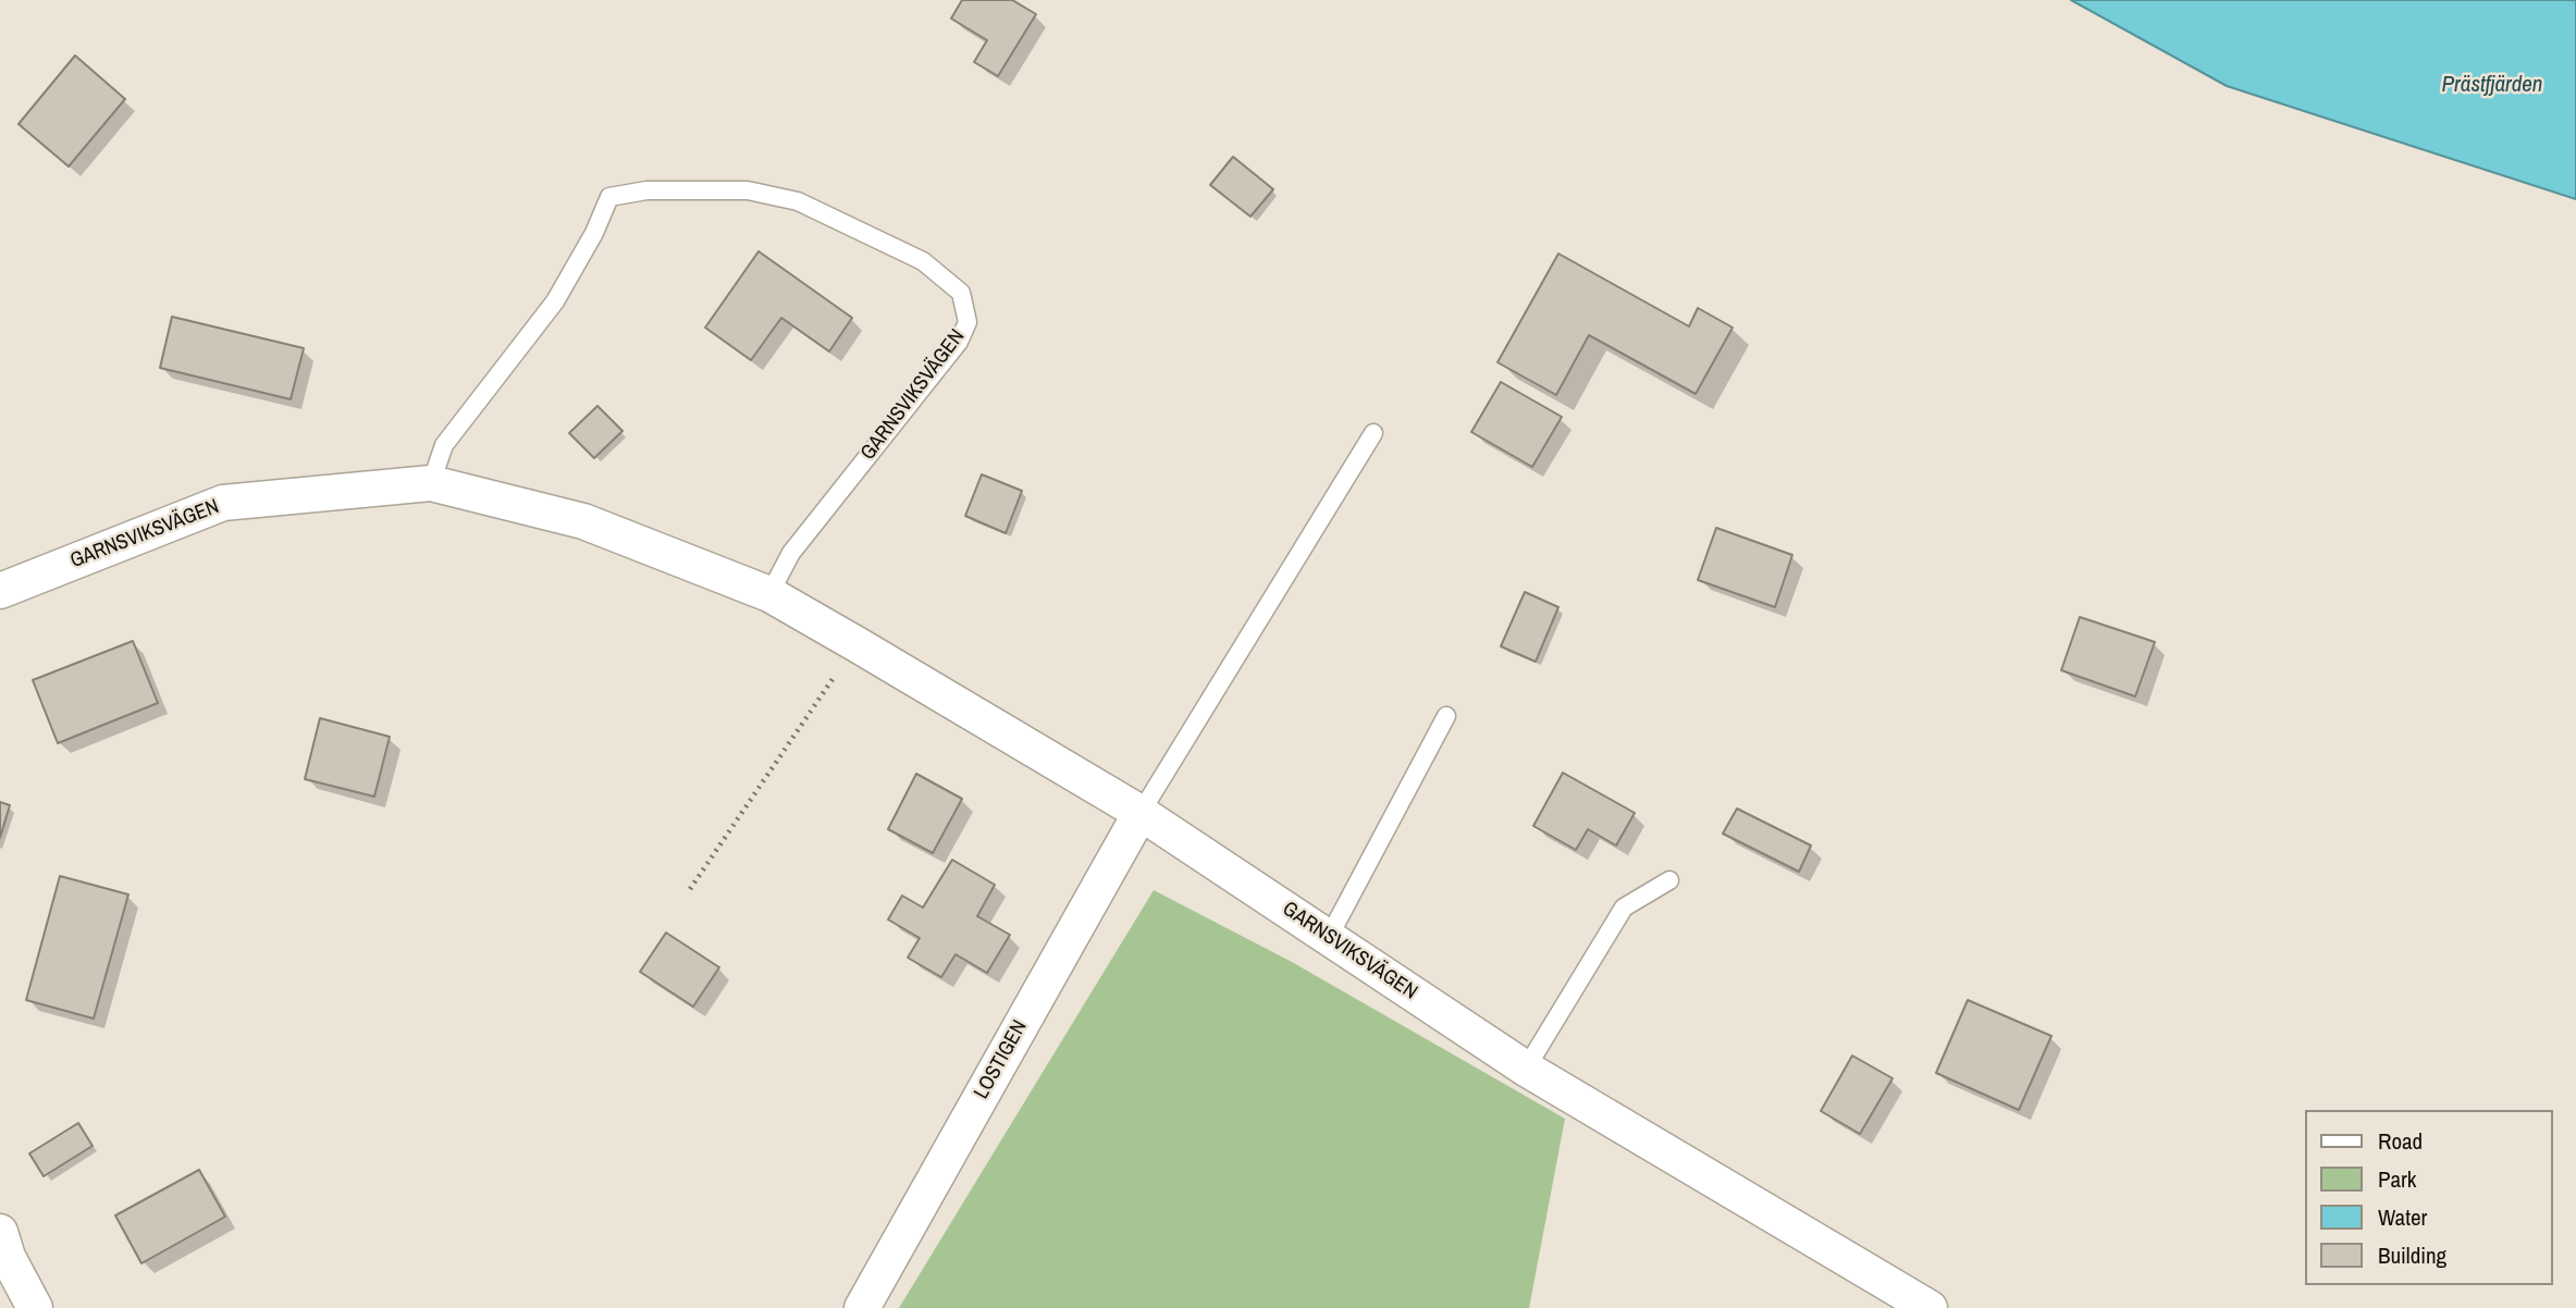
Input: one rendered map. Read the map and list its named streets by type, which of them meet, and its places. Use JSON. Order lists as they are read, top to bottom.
{
  "streets": {
    "street": ["GARNSVIKSVÄGEN", "LOSTIGEN"]
  },
  "crossings": [
    ["GARNSVIKSVÄGEN", "LOSTIGEN"]
  ],
  "water": ["Prästfjärden"],
  "legend": [
    "Road",
    "Park",
    "Water",
    "Building"
  ]
}
